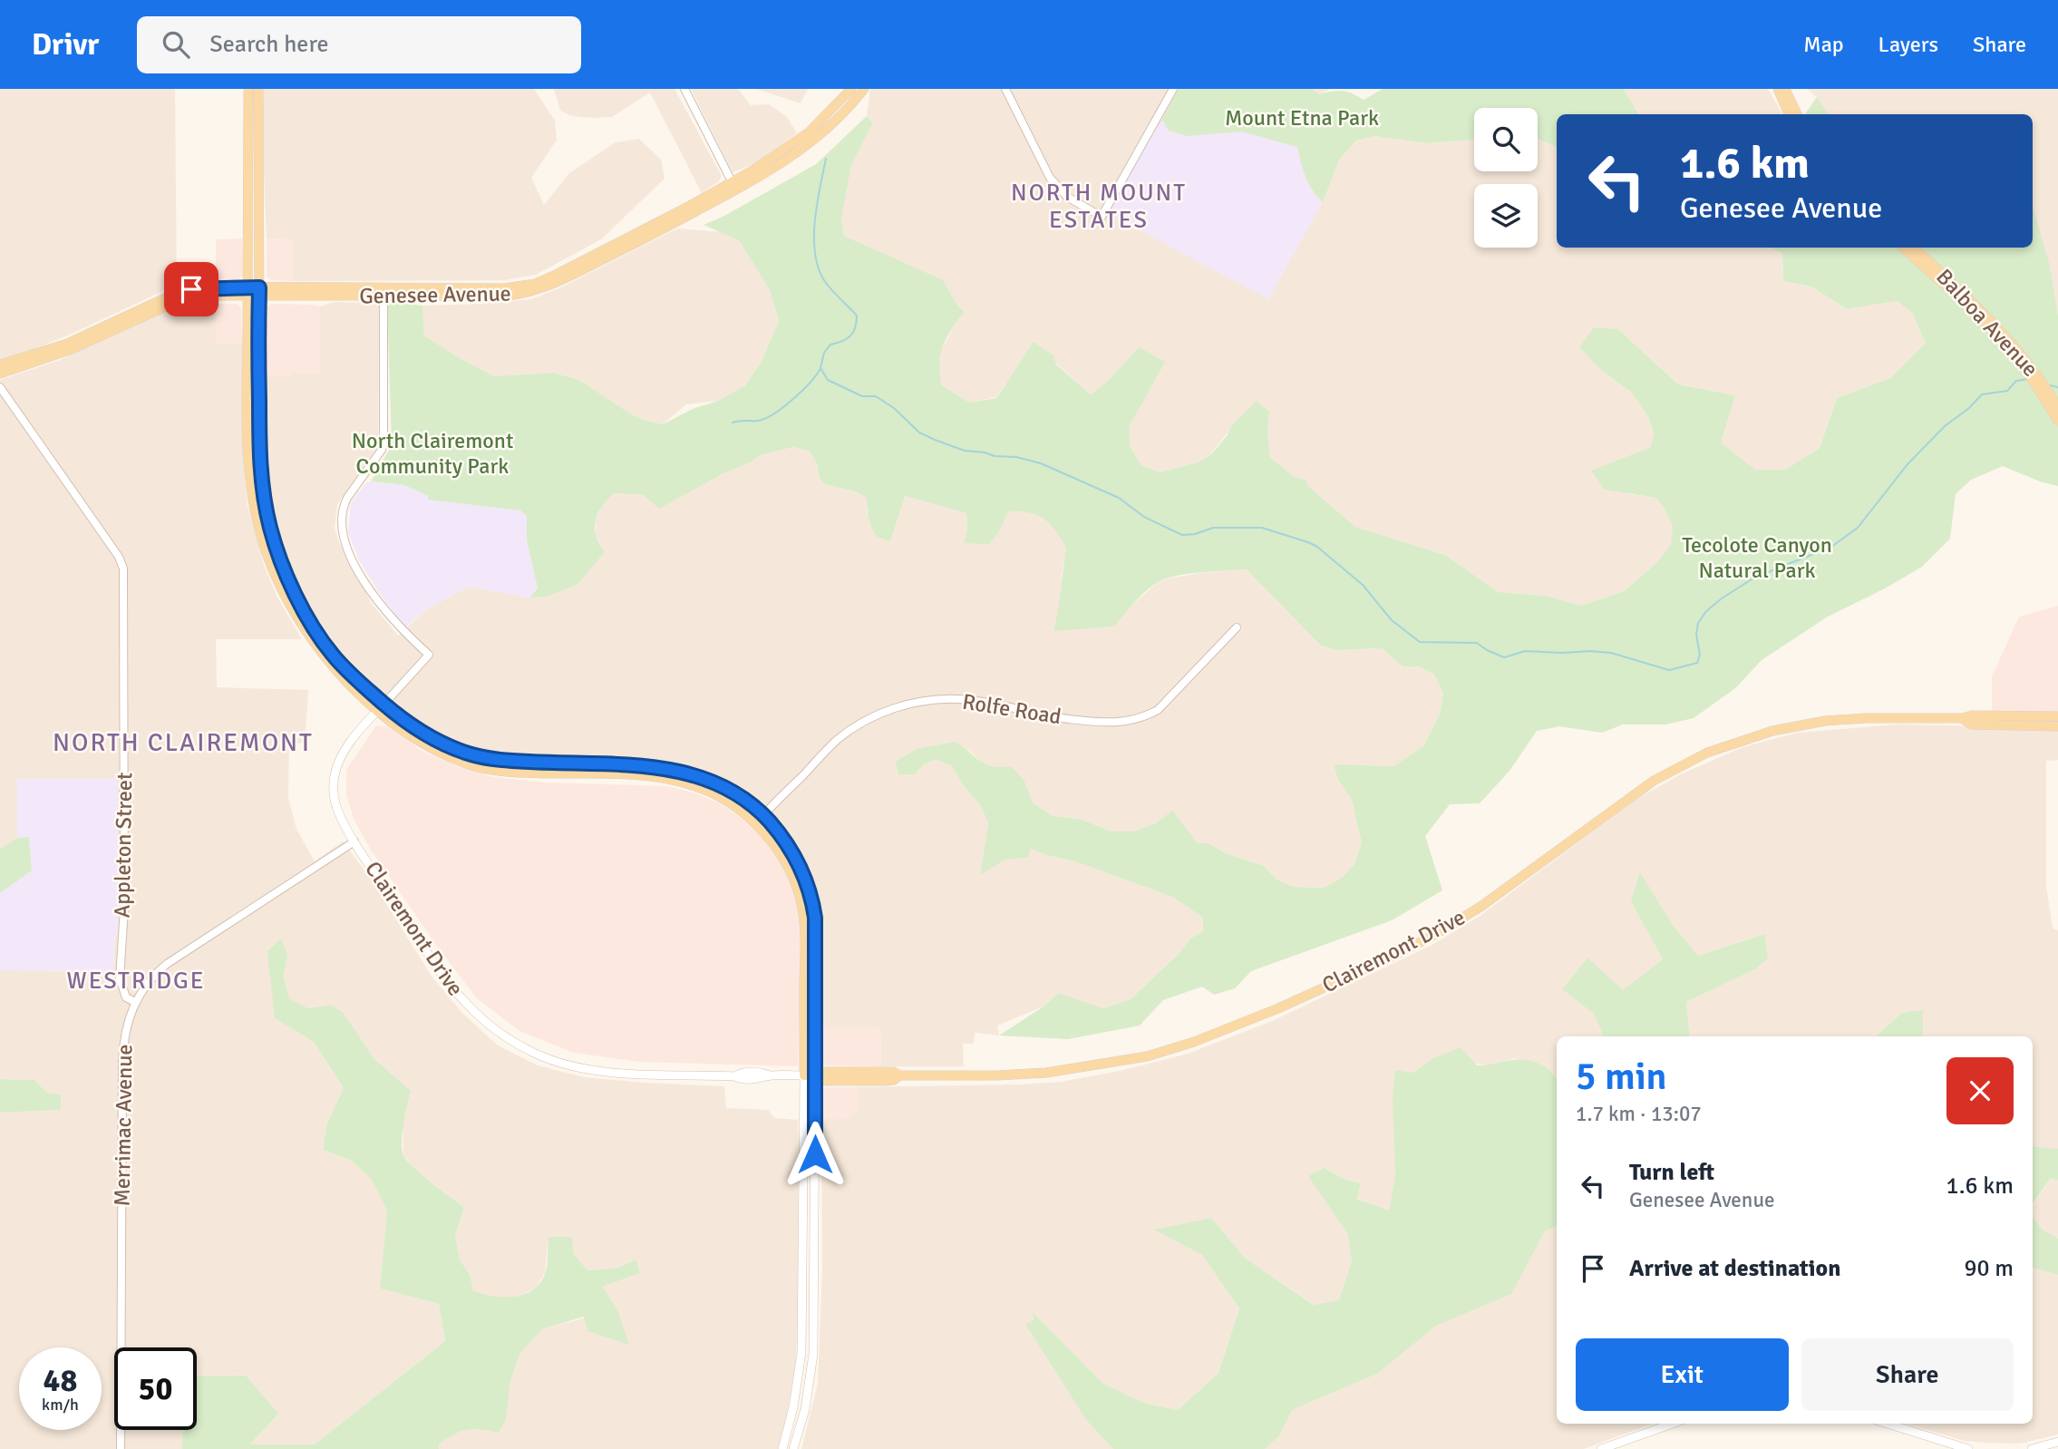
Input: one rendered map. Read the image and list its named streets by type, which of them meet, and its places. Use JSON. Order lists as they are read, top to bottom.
{
  "streets": {
    "main road": ["Genesee Avenue", "Balboa Avenue", "Clairemont Drive"],
    "street": ["Rolfe Road", "Appleton Street", "Merrimac Avenue"]
  },
  "crossings": [
    ["Appleton Street", "Merrimac Avenue"],
    ["Clairemont Drive", "Merrimac Avenue"]
  ],
  "districts": ["NORTH MOUNT ESTATES", "NORTH CLAIREMONT", "WESTRIDGE"],
  "parks": ["Mount Etna Park", "North Clairemont Community Park", "Tecolote Canyon Natural Park"],
  "page": {
    "header": "Drivr",
    "search": "Search here",
    "nav": ["Map", "Layers", "Share"],
    "turn": ["1.6 km", "Genesee Avenue"],
    "heading": ["5 min", "1.7 km · 13:07"],
    "list": [
      {
        "name": "Turn left",
        "note": "Genesee Avenue",
        "value": "1.6 km"
      },
      {
        "name": "Arrive at destination",
        "value": "90 m"
      }
    ],
    "buttons": ["Exit", "Share"],
    "speed": "48 km/h",
    "limit": "50"
  }
}
